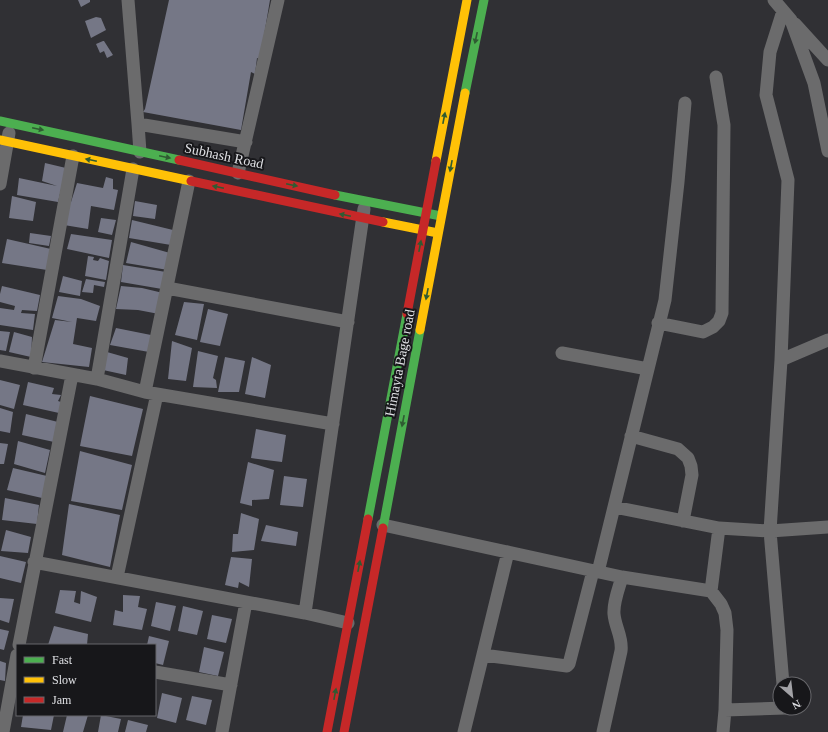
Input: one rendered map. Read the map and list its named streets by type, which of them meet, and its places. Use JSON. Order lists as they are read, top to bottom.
{
  "streets": {
    "main road": ["Subhash Road", "Himayta Bage road"]
  },
  "crossings": [
    ["Subhash Road", "Himayta Bage road"]
  ],
  "legend": ["Fast", "Slow", "Jam"],
  "north": "bottom right"
}
